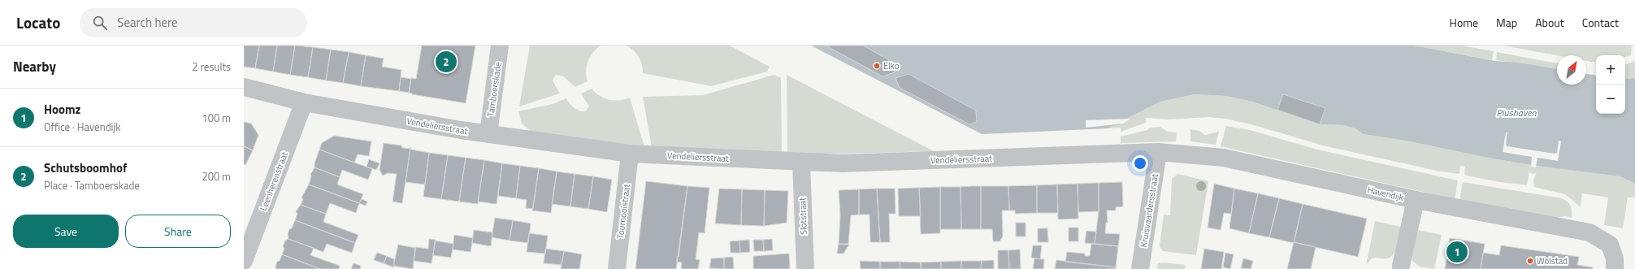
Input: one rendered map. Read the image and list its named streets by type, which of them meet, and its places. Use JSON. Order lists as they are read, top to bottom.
{
  "streets": {
    "street": [
      "Tamboerskade",
      "Vendeliersstraat",
      "Leenherenstraat",
      "Havendijk",
      "Kruisvaardersstraat",
      "Tournooistraat",
      "Slotstraat"
    ]
  },
  "crossings": [
    ["Tamboerskade", "Vendeliersstraat"],
    ["Vendeliersstraat", "Leenherenstraat"],
    ["Vendeliersstraat", "Havendijk"],
    ["Vendeliersstraat", "Kruisvaardersstraat"],
    ["Vendeliersstraat", "Tournooistraat"],
    ["Vendeliersstraat", "Slotstraat"],
    ["Havendijk", "Kruisvaardersstraat"]
  ],
  "water": ["Piushaven"],
  "places": ["Elko", "Wolstad"],
  "north": "top right",
  "page": {
    "header": "Locato",
    "search": "Search here",
    "nav": [
      "Home",
      "Map",
      "About",
      "Contact"
    ],
    "heading": ["Nearby", "2 results"],
    "pins": ["2", "1"],
    "map_buttons": ["+", "−"],
    "list": [
      {
        "mark": "1",
        "name": "Hoomz",
        "note": "Office · Havendijk",
        "value": "100 m"
      },
      {
        "mark": "2",
        "name": "Schutsboomhof",
        "note": "Place · Tamboerskade",
        "value": "200 m"
      }
    ],
    "buttons": ["Save", "Share"]
  }
}
